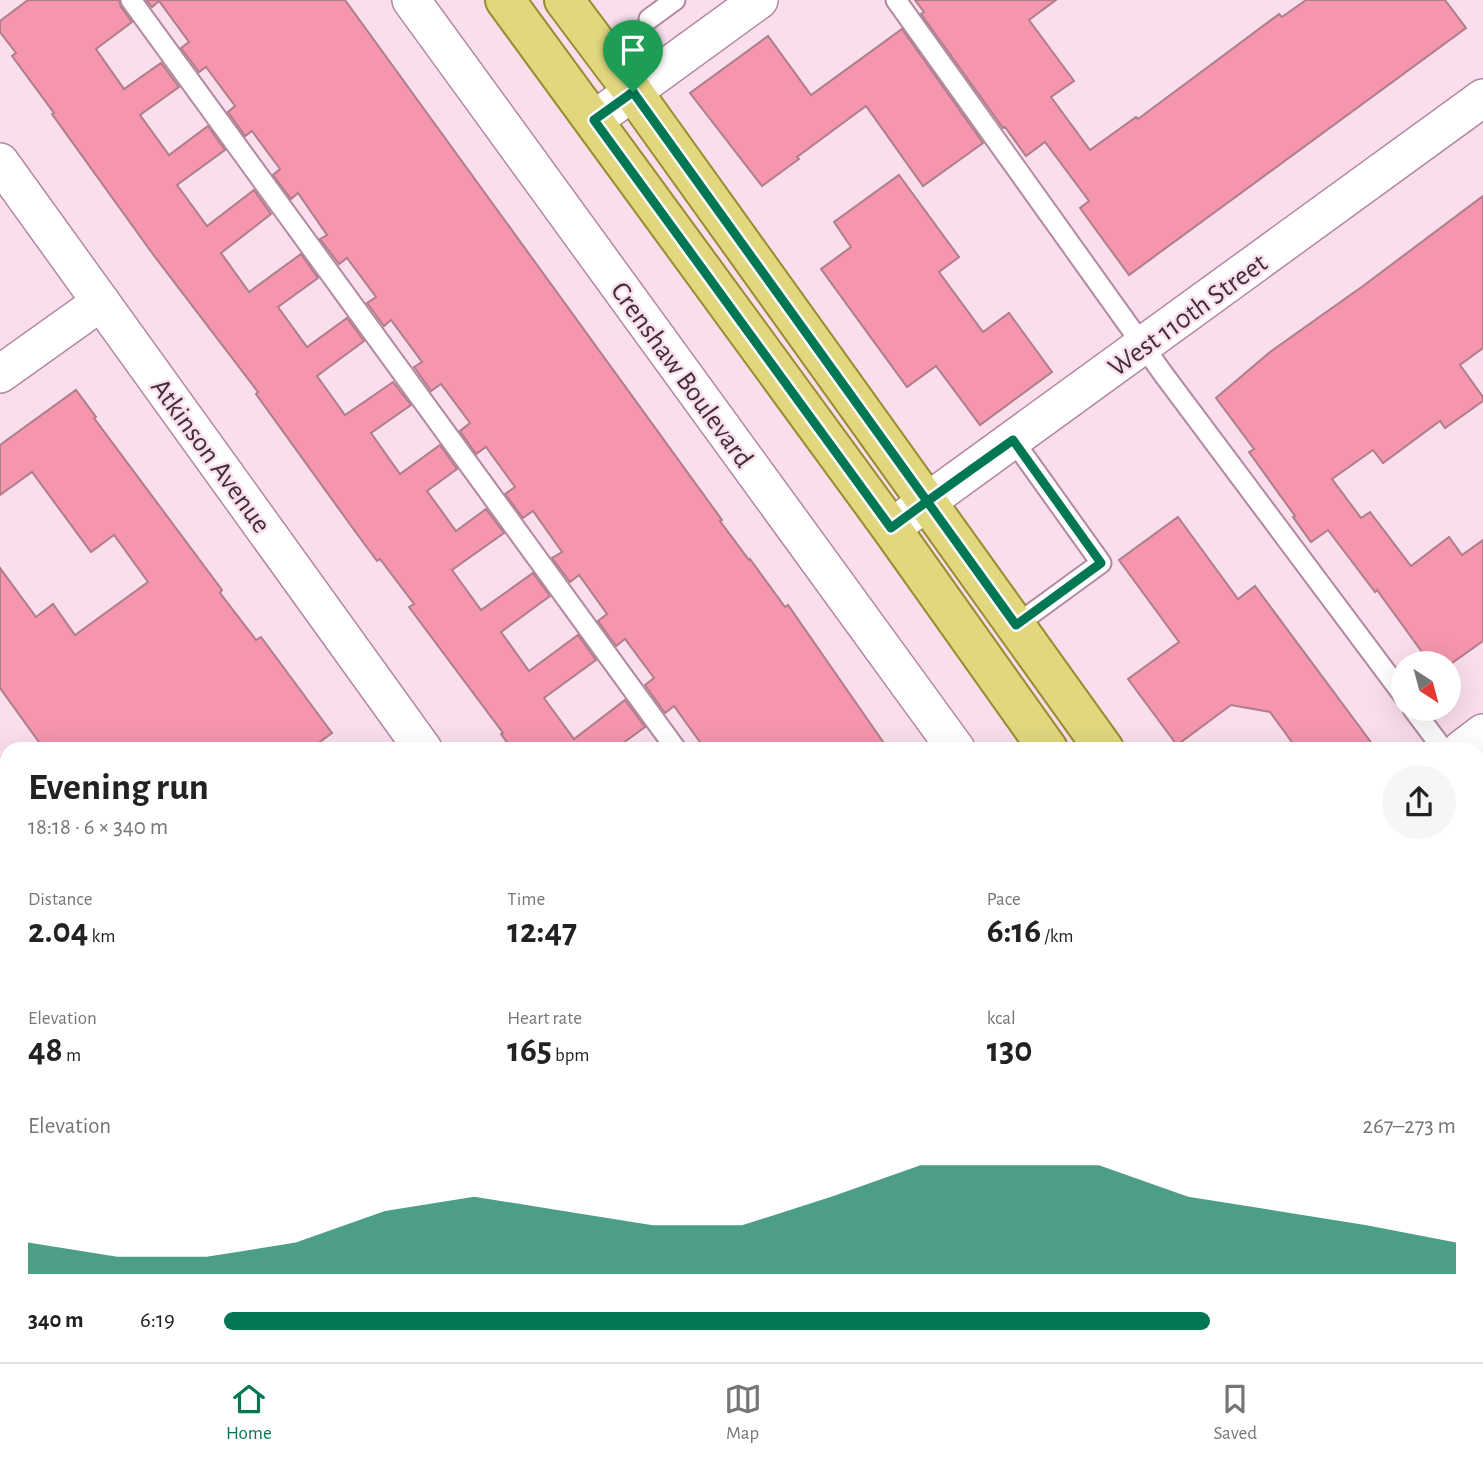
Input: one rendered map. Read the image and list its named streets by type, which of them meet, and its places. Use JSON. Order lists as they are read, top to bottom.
{
  "streets": {
    "street": ["West 110th Street", "Crenshaw Boulevard", "Atkinson Avenue"]
  },
  "north": "bottom right",
  "page": {
    "heading": ["Evening run", "18:18 · 6 × 340 m"],
    "stats": [
      ["Distance", "2.04 km"],
      ["Time", "12:47"],
      ["Pace", "6:16 /km"],
      ["Elevation", "48 m"],
      ["Heart rate", "165 bpm"],
      ["kcal", "130"]
    ],
    "chart": ["Elevation", "267–273 m"],
    "list": [
      {
        "name": "340 m",
        "note": "6:19"
      }
    ],
    "tabs": ["Home", "Map", "Saved"]
  }
}
